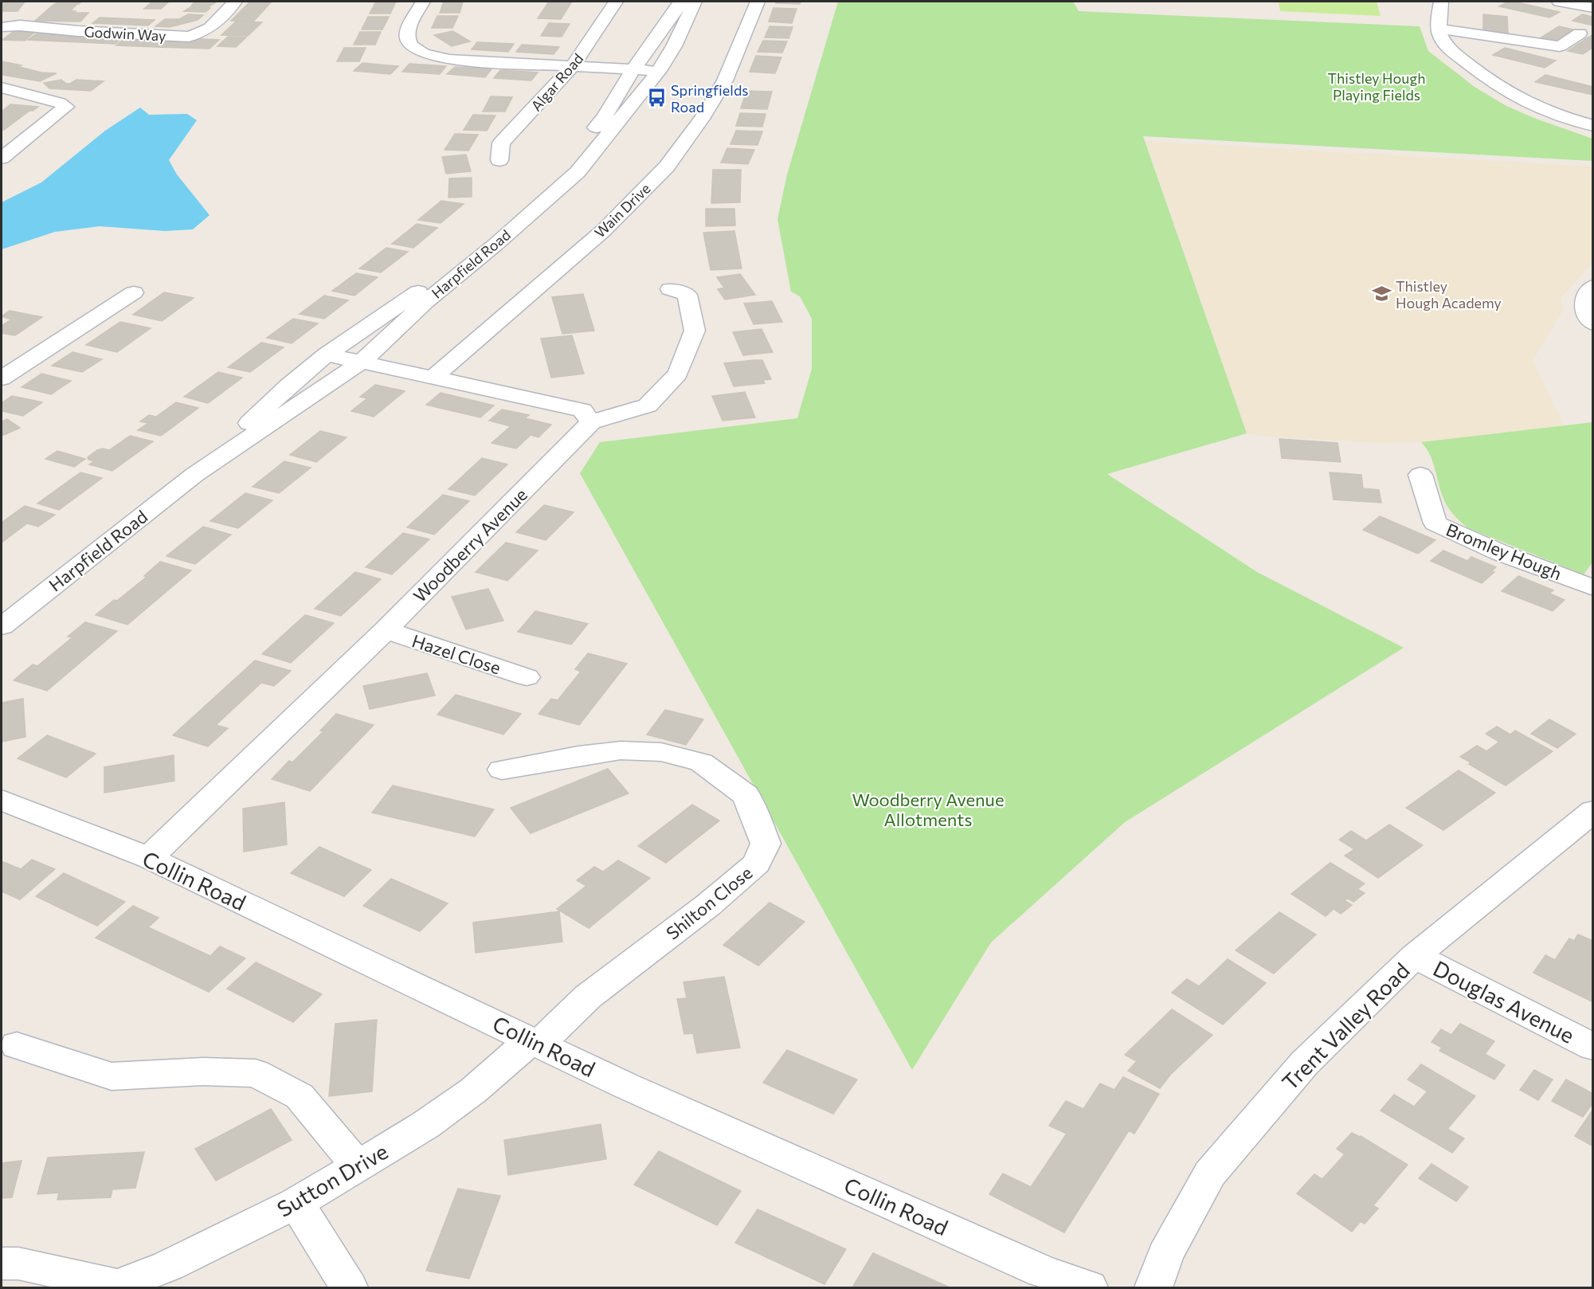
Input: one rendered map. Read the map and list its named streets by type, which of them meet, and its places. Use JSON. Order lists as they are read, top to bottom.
{
  "streets": {
    "street": [
      "Godwin Way",
      "Algar Road",
      "Wain Drive",
      "Harpfield Road",
      "Woodberry Avenue",
      "Bromley Hough",
      "Hazel Close",
      "Collin Road",
      "Shilton Close",
      "Douglas Avenue",
      "Trent Valley Road",
      "Sutton Drive"
    ]
  },
  "crossings": [
    ["Woodberry Avenue", "Hazel Close"],
    ["Woodberry Avenue", "Collin Road"],
    ["Collin Road", "Shilton Close"],
    ["Collin Road", "Sutton Drive"],
    ["Shilton Close", "Sutton Drive"],
    ["Douglas Avenue", "Trent Valley Road"]
  ],
  "parks": ["Thistley Hough Playing Fields", "Woodberry Avenue Allotments"],
  "places": {
    "bus stop": ["Springfields Road"],
    "school or university": ["Thistley Hough Academy"]
  }
}
